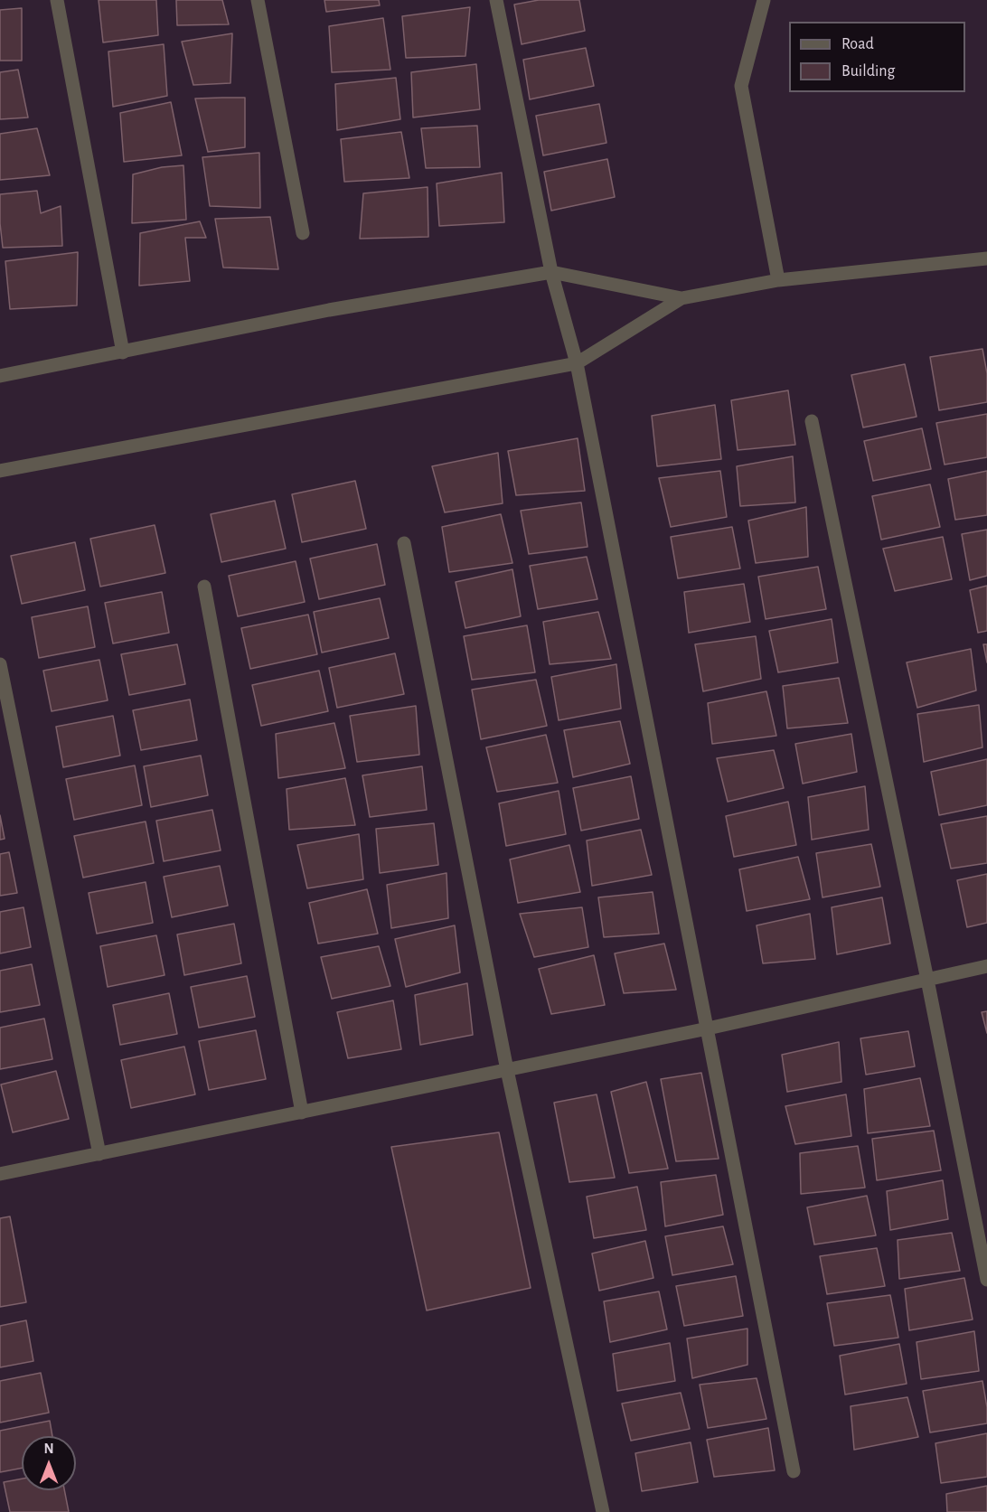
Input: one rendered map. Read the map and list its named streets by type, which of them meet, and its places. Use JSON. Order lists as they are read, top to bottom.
{
  "legend": ["Road", "Building"],
  "north": "top"
}
